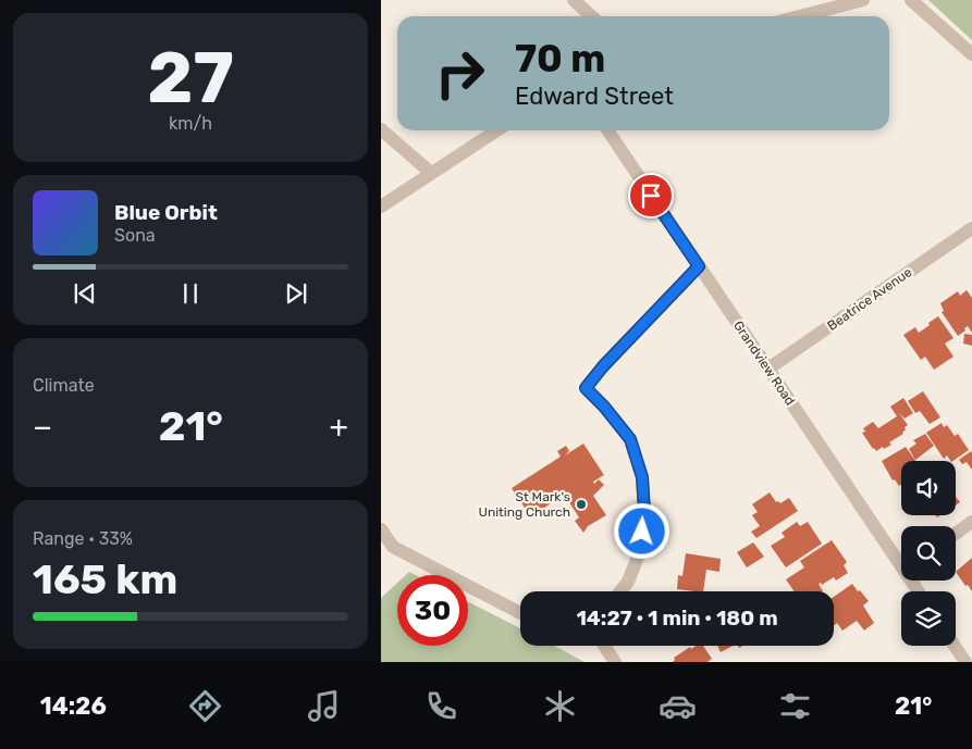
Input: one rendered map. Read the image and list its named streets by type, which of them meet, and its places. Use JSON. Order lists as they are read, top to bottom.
{
  "streets": {
    "street": ["Beatrice Avenue", "Grandview Road"]
  },
  "crossings": [
    ["Beatrice Avenue", "Grandview Road"]
  ],
  "places": ["St Mark's Uniting Church"],
  "page": {
    "tile": [
      ["27", "km/h"],
      "Climate",
      ["Range · 33%", "165 km"]
    ],
    "turn": ["70 m", "Edward Street"],
    "song": ["Blue Orbit", "Sona"],
    "heat": ["−", "21°", "+"],
    "limit": "30",
    "trip": "14:27 · 1 min · 180 m",
    "tabs": ["14:26", "21°"]
  }
}
